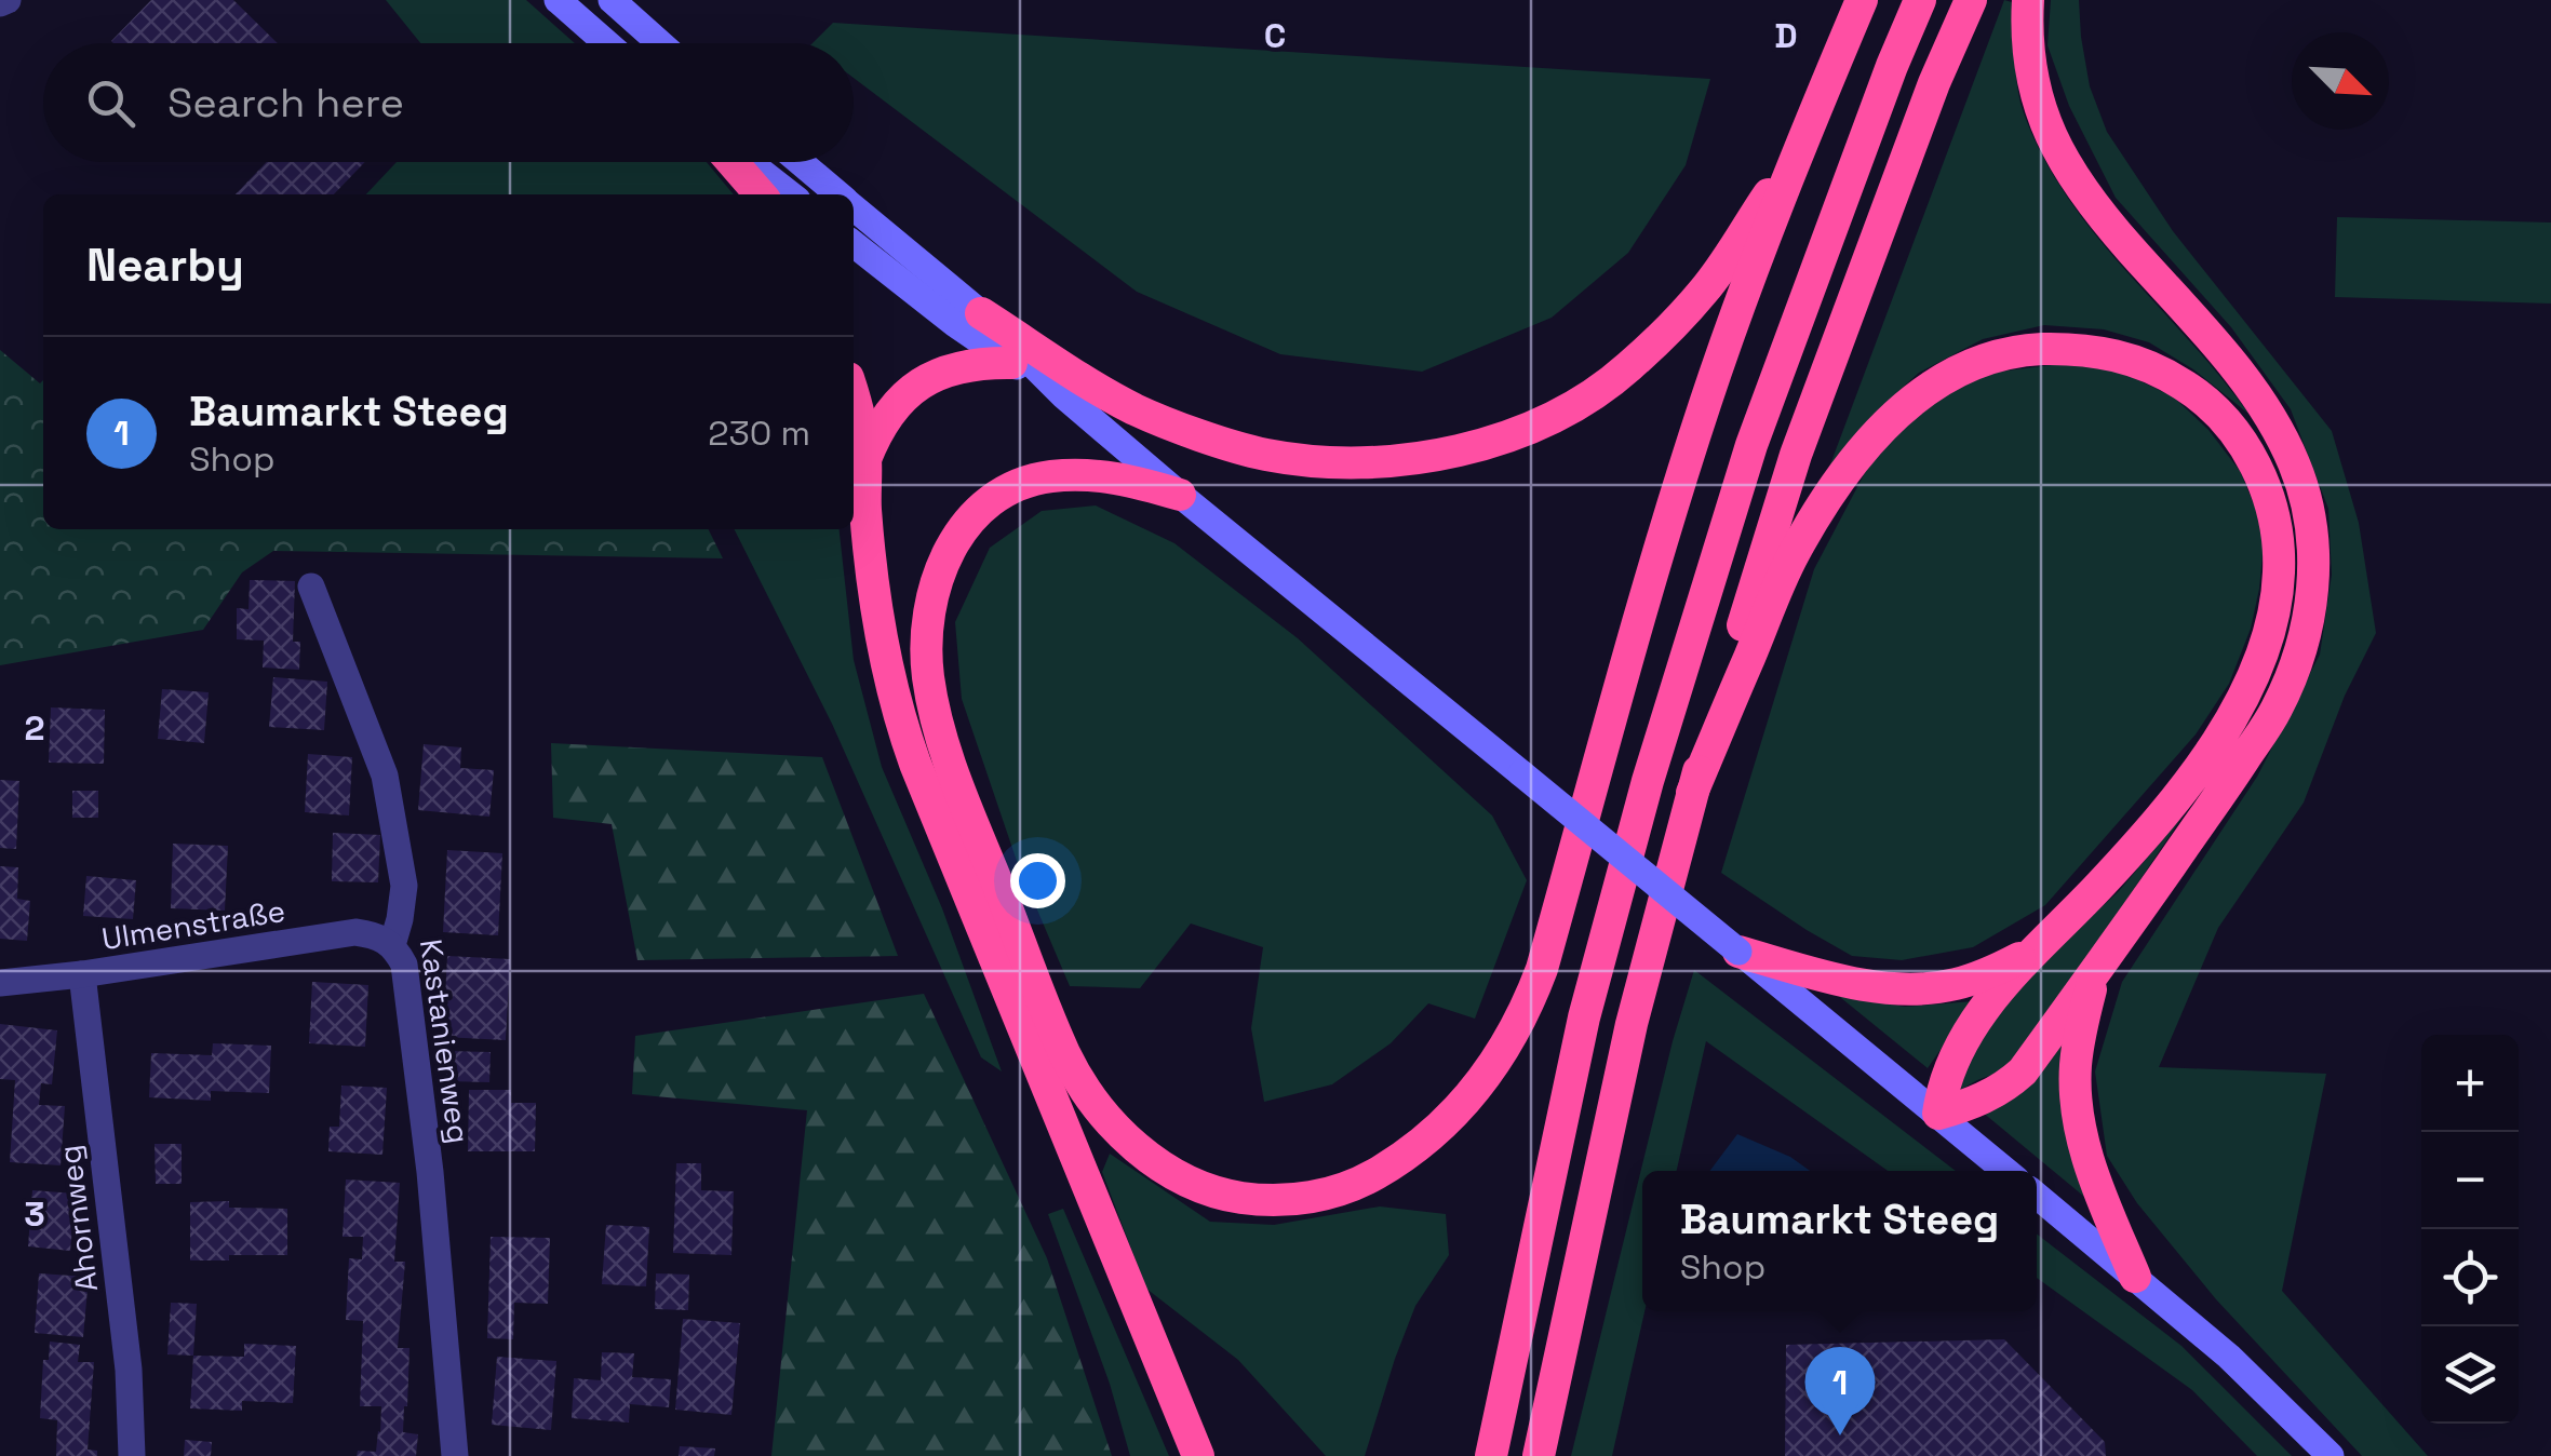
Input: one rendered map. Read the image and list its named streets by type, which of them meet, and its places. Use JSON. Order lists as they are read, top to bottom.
{
  "streets": {
    "street": ["Ulmenstraße", "Kastanienweg", "Ahornweg"]
  },
  "crossings": [
    ["Ulmenstraße", "Kastanienweg"],
    ["Ulmenstraße", "Ahornweg"]
  ],
  "north": "bottom right",
  "page": {
    "search": "Search here",
    "heading": "Nearby",
    "list": [
      {
        "mark": "1",
        "name": "Baumarkt Steeg",
        "note": "Shop",
        "value": "230 m"
      }
    ],
    "map_buttons": ["+", "−"],
    "popup": ["Baumarkt Steeg", "Shop"],
    "pins": "1"
  },
  "grid": {
    "columns": ["C", "D"],
    "rows": ["2", "3"]
  }
}
